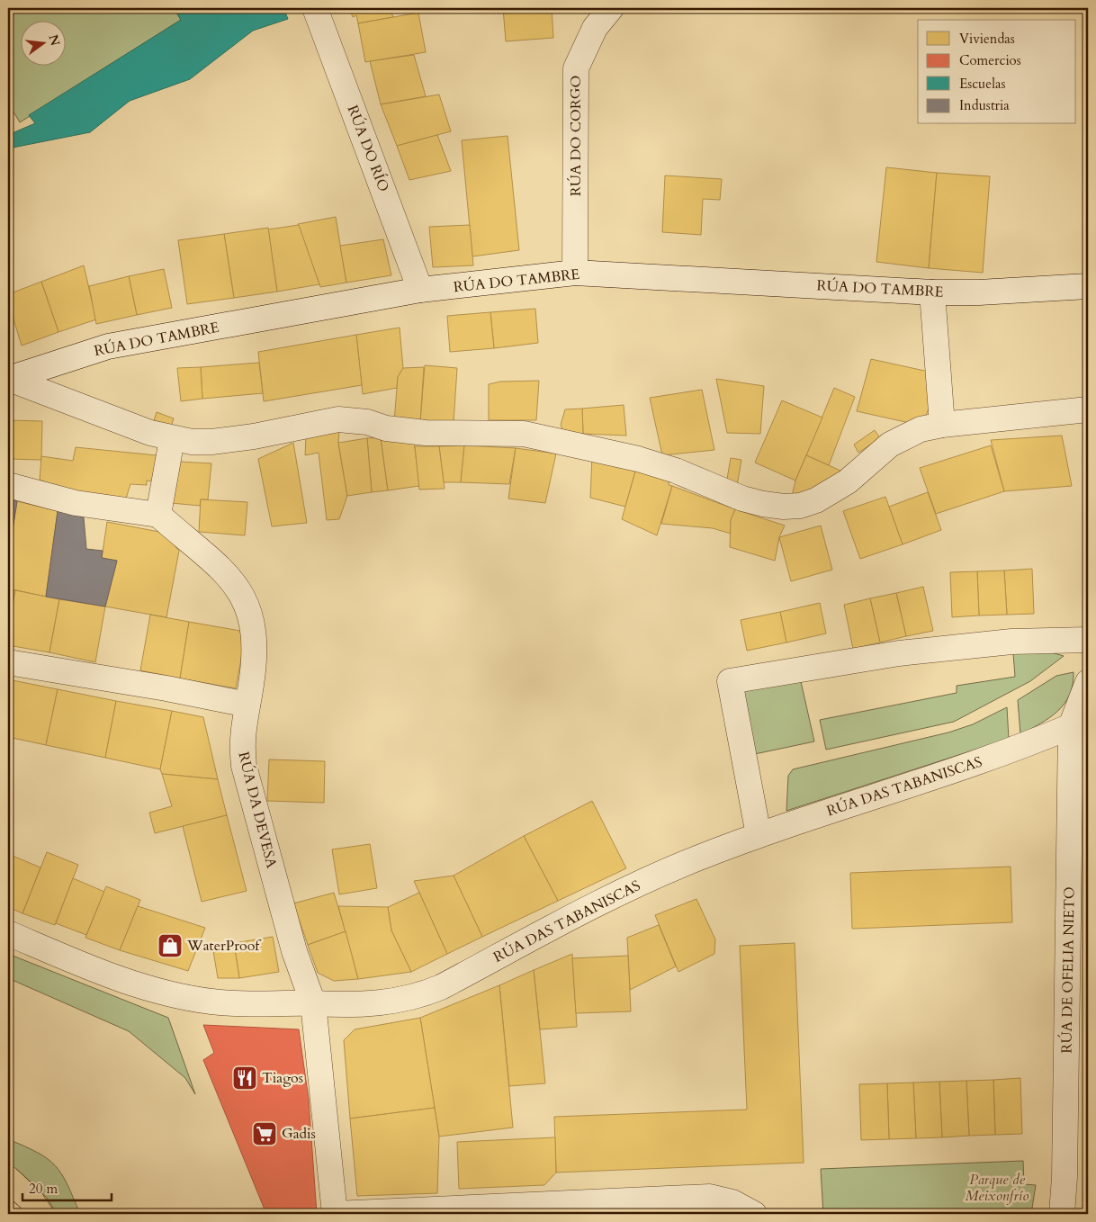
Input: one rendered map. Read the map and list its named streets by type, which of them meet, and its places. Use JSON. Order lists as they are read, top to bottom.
{
  "streets": {
    "street": [
      "RÚA DO CORGO",
      "RÚA DO RÍO",
      "RÚA DO TAMBRE",
      "RÚA DAS TABANISCAS",
      "RÚA DA DEVESA",
      "RÚA DE OFELIA NIETO"
    ]
  },
  "crossings": [
    ["RÚA DO CORGO", "RÚA DO TAMBRE"],
    ["RÚA DO RÍO", "RÚA DO TAMBRE"],
    ["RÚA DAS TABANISCAS", "RÚA DA DEVESA"],
    ["RÚA DAS TABANISCAS", "RÚA DE OFELIA NIETO"]
  ],
  "parks": ["Parque de Meixonfrío"],
  "places": {
    "shop": ["WaterProof"],
    "restaurant": ["Tiagos"],
    "supermarket": ["Gadis"]
  },
  "legend": [
    "Viviendas",
    "Comercios",
    "Escuelas",
    "Industria"
  ],
  "scale_bar": "20 m",
  "north": "right"
}
